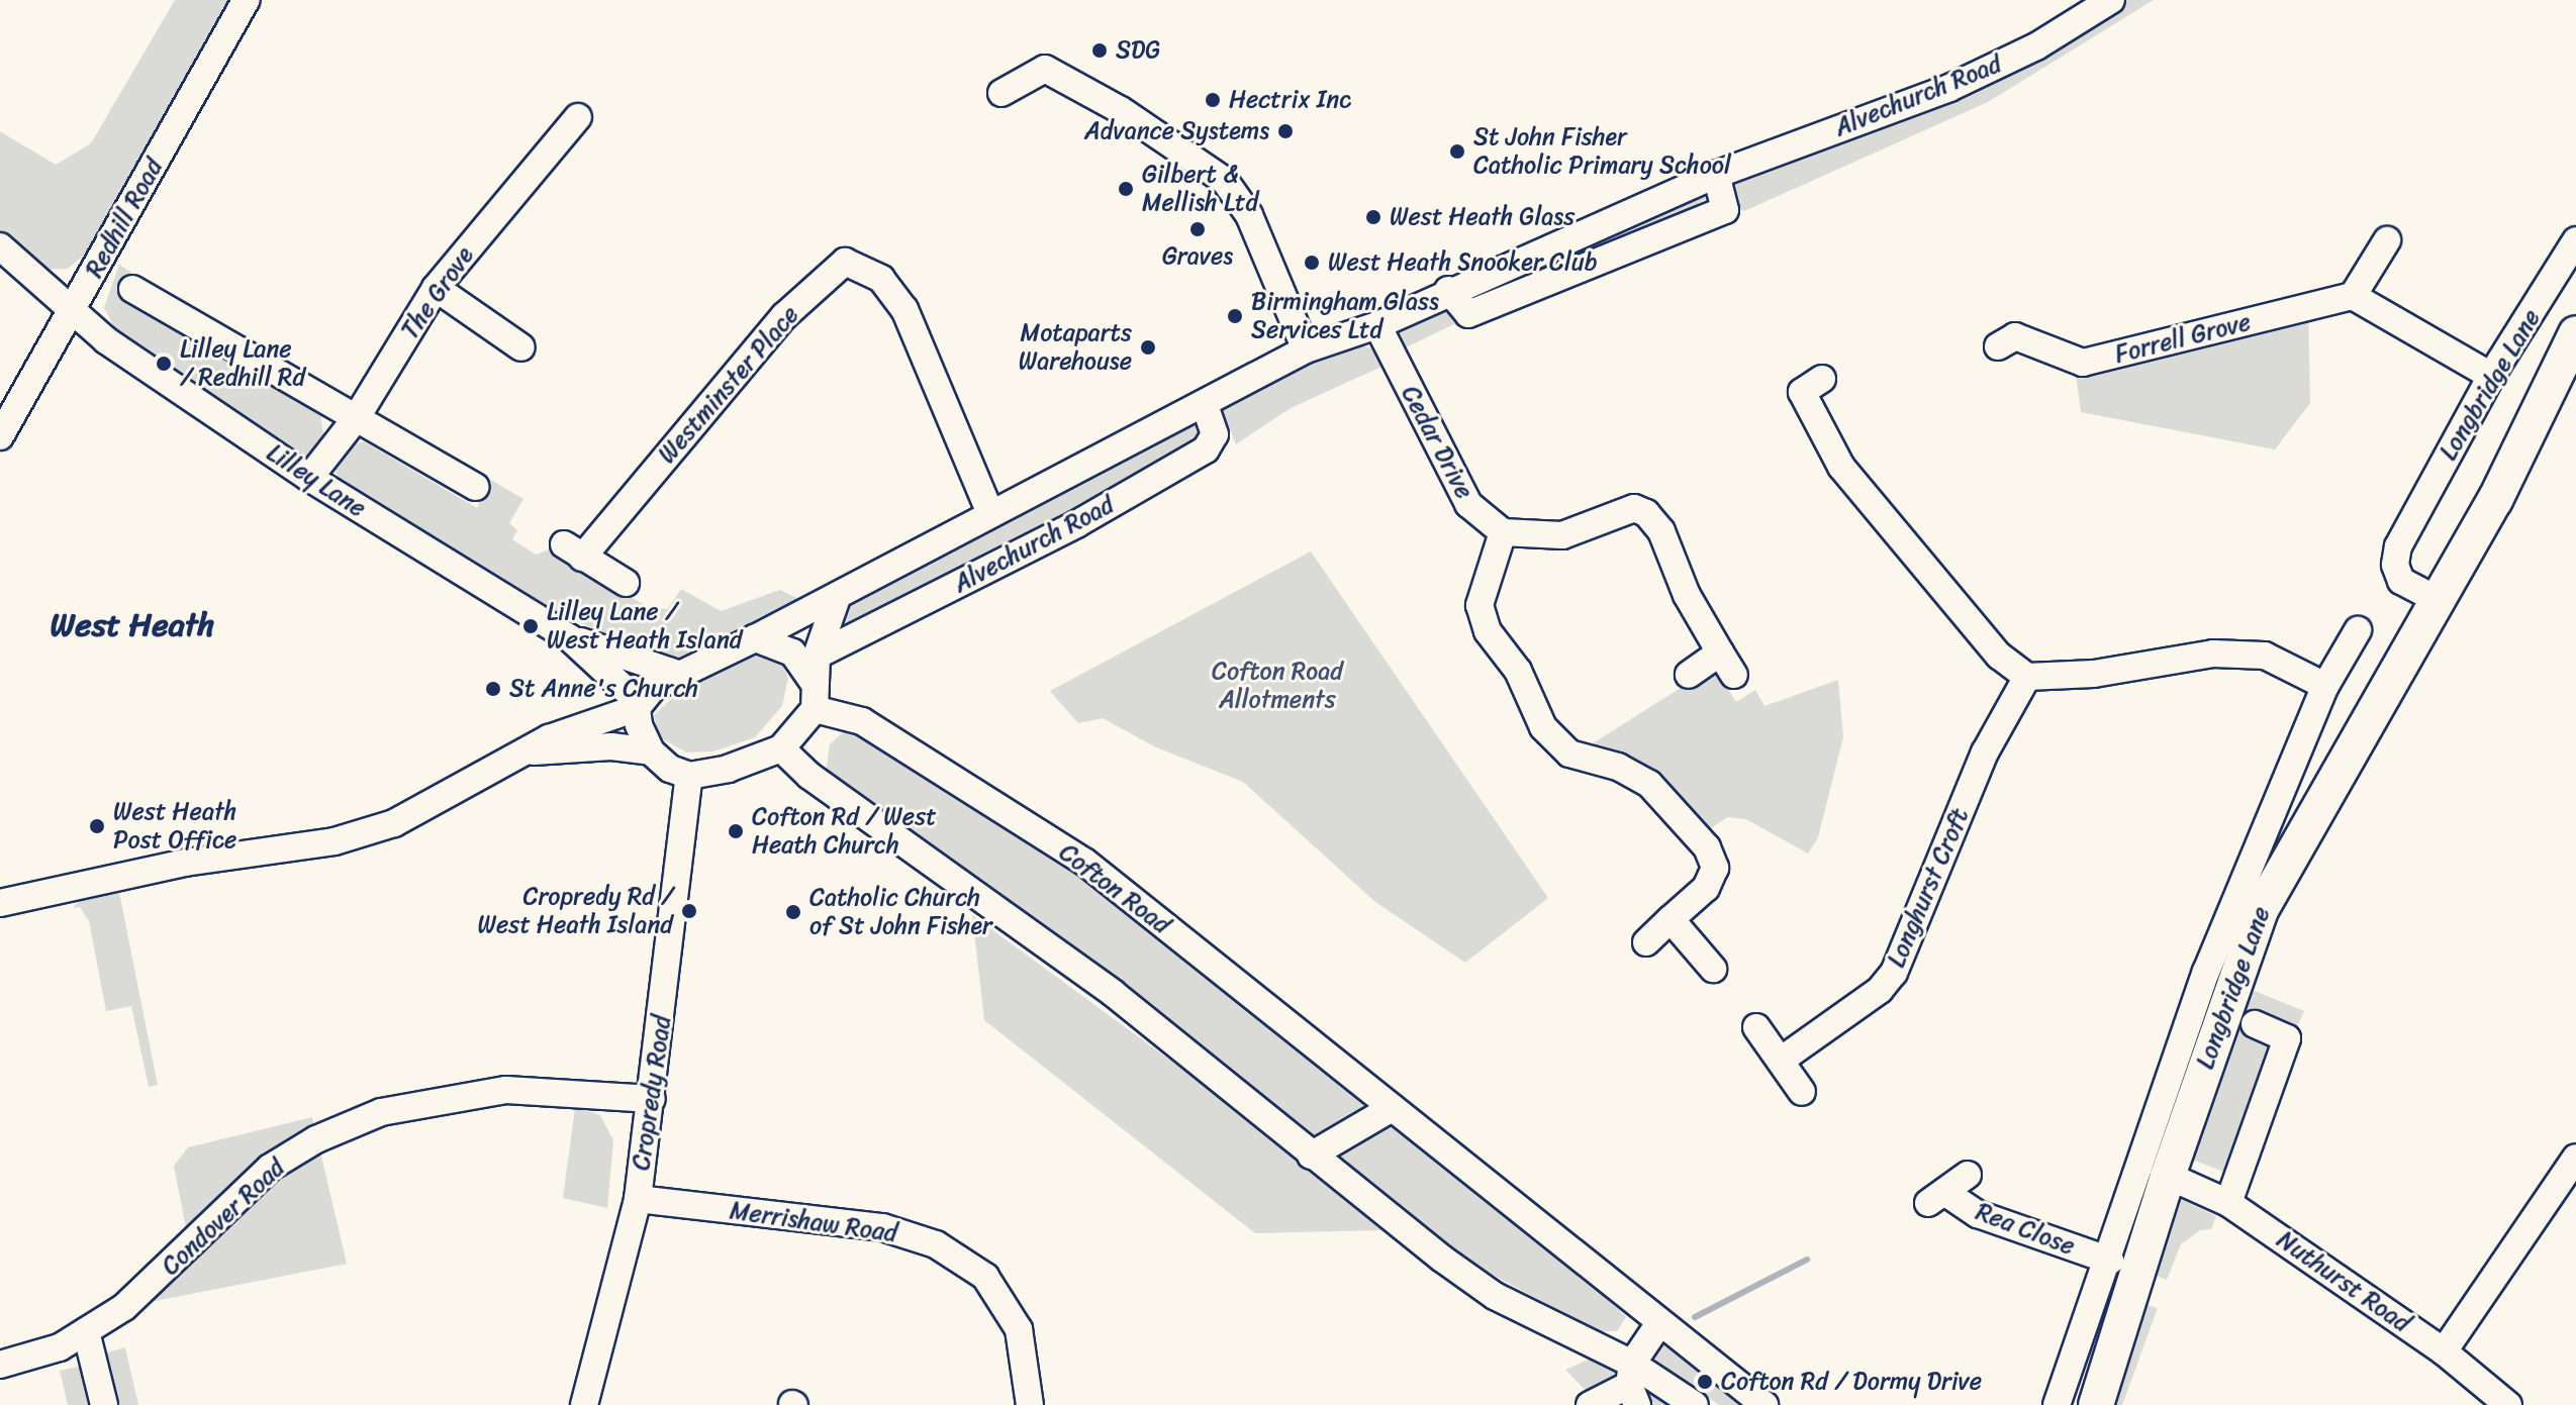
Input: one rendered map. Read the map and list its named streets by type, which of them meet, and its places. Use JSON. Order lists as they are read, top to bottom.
{
  "streets": {
    "main road": ["Longbridge Lane"],
    "street": [
      "Alvechurch Road",
      "Redhill Road",
      "The Grove",
      "Forrell Grove",
      "Westminster Place",
      "Cedar Drive",
      "Lilley Lane",
      "Longhurst Croft",
      "Cofton Road",
      "Cropredy Road",
      "Condover Road",
      "Merrishaw Road",
      "Rea Close",
      "Nuthurst Road"
    ]
  },
  "crossings": [
    ["Alvechurch Road", "Westminster Place"],
    ["Alvechurch Road", "Cedar Drive"],
    ["Alvechurch Road", "Lilley Lane"],
    ["Alvechurch Road", "Cofton Road"],
    ["Alvechurch Road", "Cropredy Road"],
    ["Redhill Road", "Lilley Lane"],
    ["The Grove", "Lilley Lane"],
    ["Longbridge Lane", "Rea Close"],
    ["Longbridge Lane", "Nuthurst Road"],
    ["Lilley Lane", "Cofton Road"],
    ["Lilley Lane", "Cropredy Road"],
    ["Cofton Road", "Cropredy Road"],
    ["Cropredy Road", "Condover Road"],
    ["Cropredy Road", "Merrishaw Road"]
  ],
  "districts": ["West Heath"],
  "parks": ["Cofton Road Allotments"],
  "places": [
    "SDG",
    "Hectrix Inc",
    "Advance Systems",
    "St John Fisher Catholic Primary School",
    "Gilbert & Mellish Ltd",
    "West Heath Glass",
    "Graves",
    "West Heath Snooker Club",
    "Birmingham Glass Services Ltd",
    "Motaparts Warehouse",
    "Lilley Lane / Redhill Rd",
    "Lilley Lane / West Heath Island",
    "St Anne's Church",
    "West Heath Post Office",
    "Cofton Rd / West Heath Church",
    "Cropredy Rd / West Heath Island",
    "Catholic Church of St John Fisher",
    "Cofton Rd / Dormy Drive"
  ]
}
